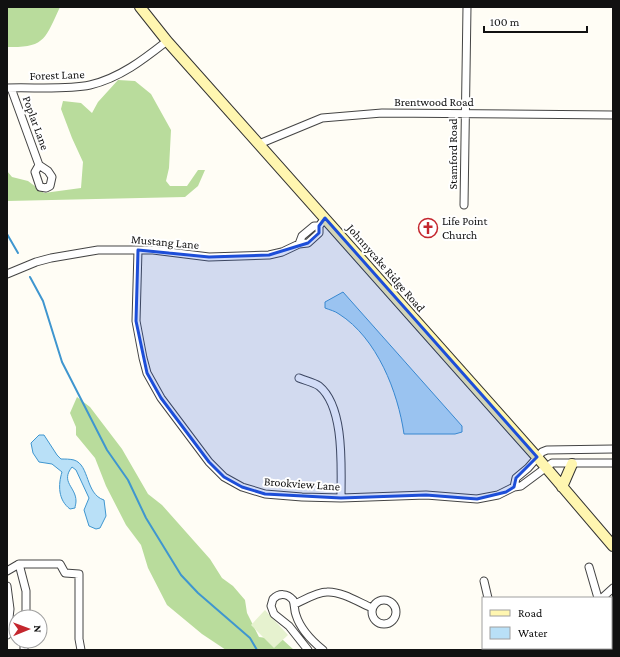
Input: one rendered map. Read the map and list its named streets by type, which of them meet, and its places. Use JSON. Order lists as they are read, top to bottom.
{
  "streets": {
    "main road": ["Johnnycake Ridge Road"],
    "street": [
      "Forest Lane",
      "Brentwood Road",
      "Poplar Lane",
      "Stamford Road",
      "Mustang Lane",
      "Brookview Lane"
    ]
  },
  "crossings": [
    ["Forest Lane", "Poplar Lane"],
    ["Forest Lane", "Johnnycake Ridge Road"],
    ["Brentwood Road", "Stamford Road"],
    ["Brentwood Road", "Johnnycake Ridge Road"],
    ["Mustang Lane", "Johnnycake Ridge Road"],
    ["Mustang Lane", "Brookview Lane"],
    ["Johnnycake Ridge Road", "Brookview Lane"]
  ],
  "places": {
    "church": ["Life Point Church"]
  },
  "legend": ["Road", "Water"],
  "scale_bar": "100 m",
  "north": "right"
}
